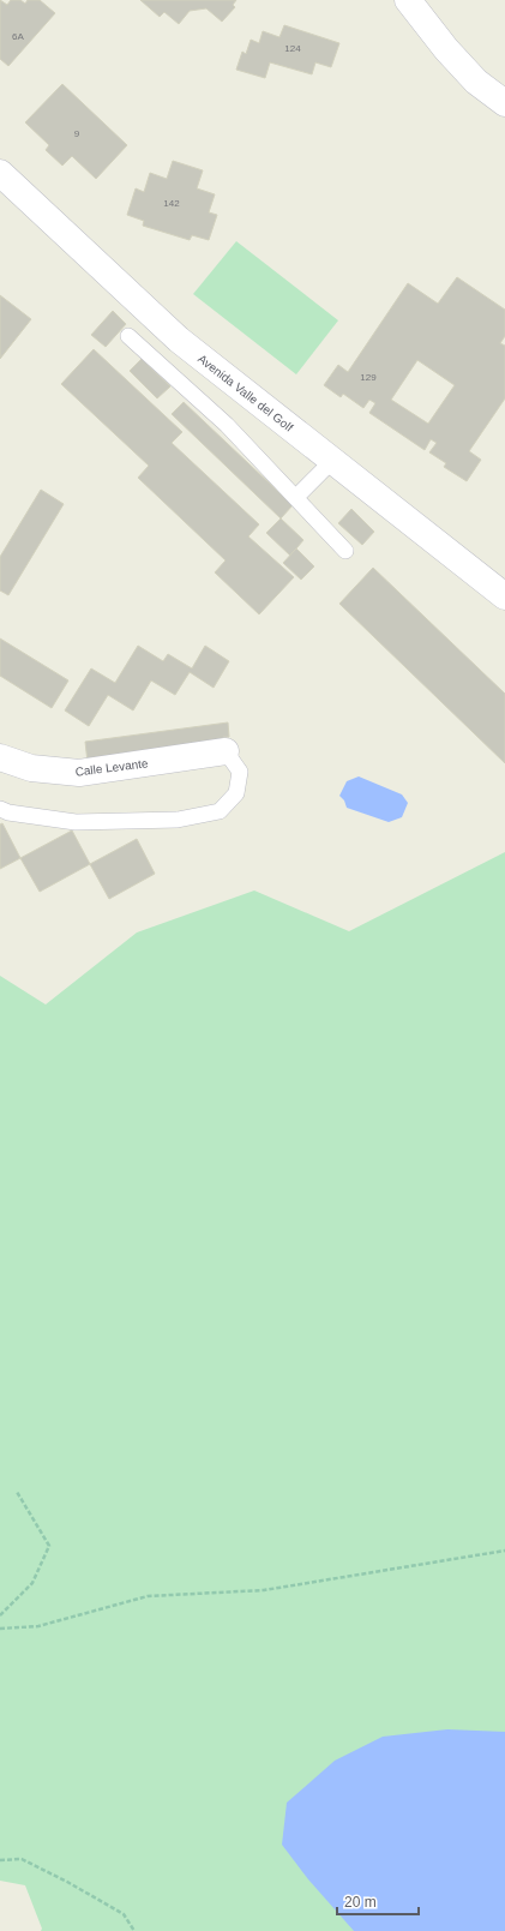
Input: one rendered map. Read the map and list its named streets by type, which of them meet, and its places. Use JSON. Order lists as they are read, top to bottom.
{
  "streets": {
    "street": ["Avenida Valle del Golf", "Calle Levante"]
  },
  "house_numbers": [
    "6A",
    "124",
    "9",
    "142",
    "129"
  ],
  "scale_bar": "20 m"
}
